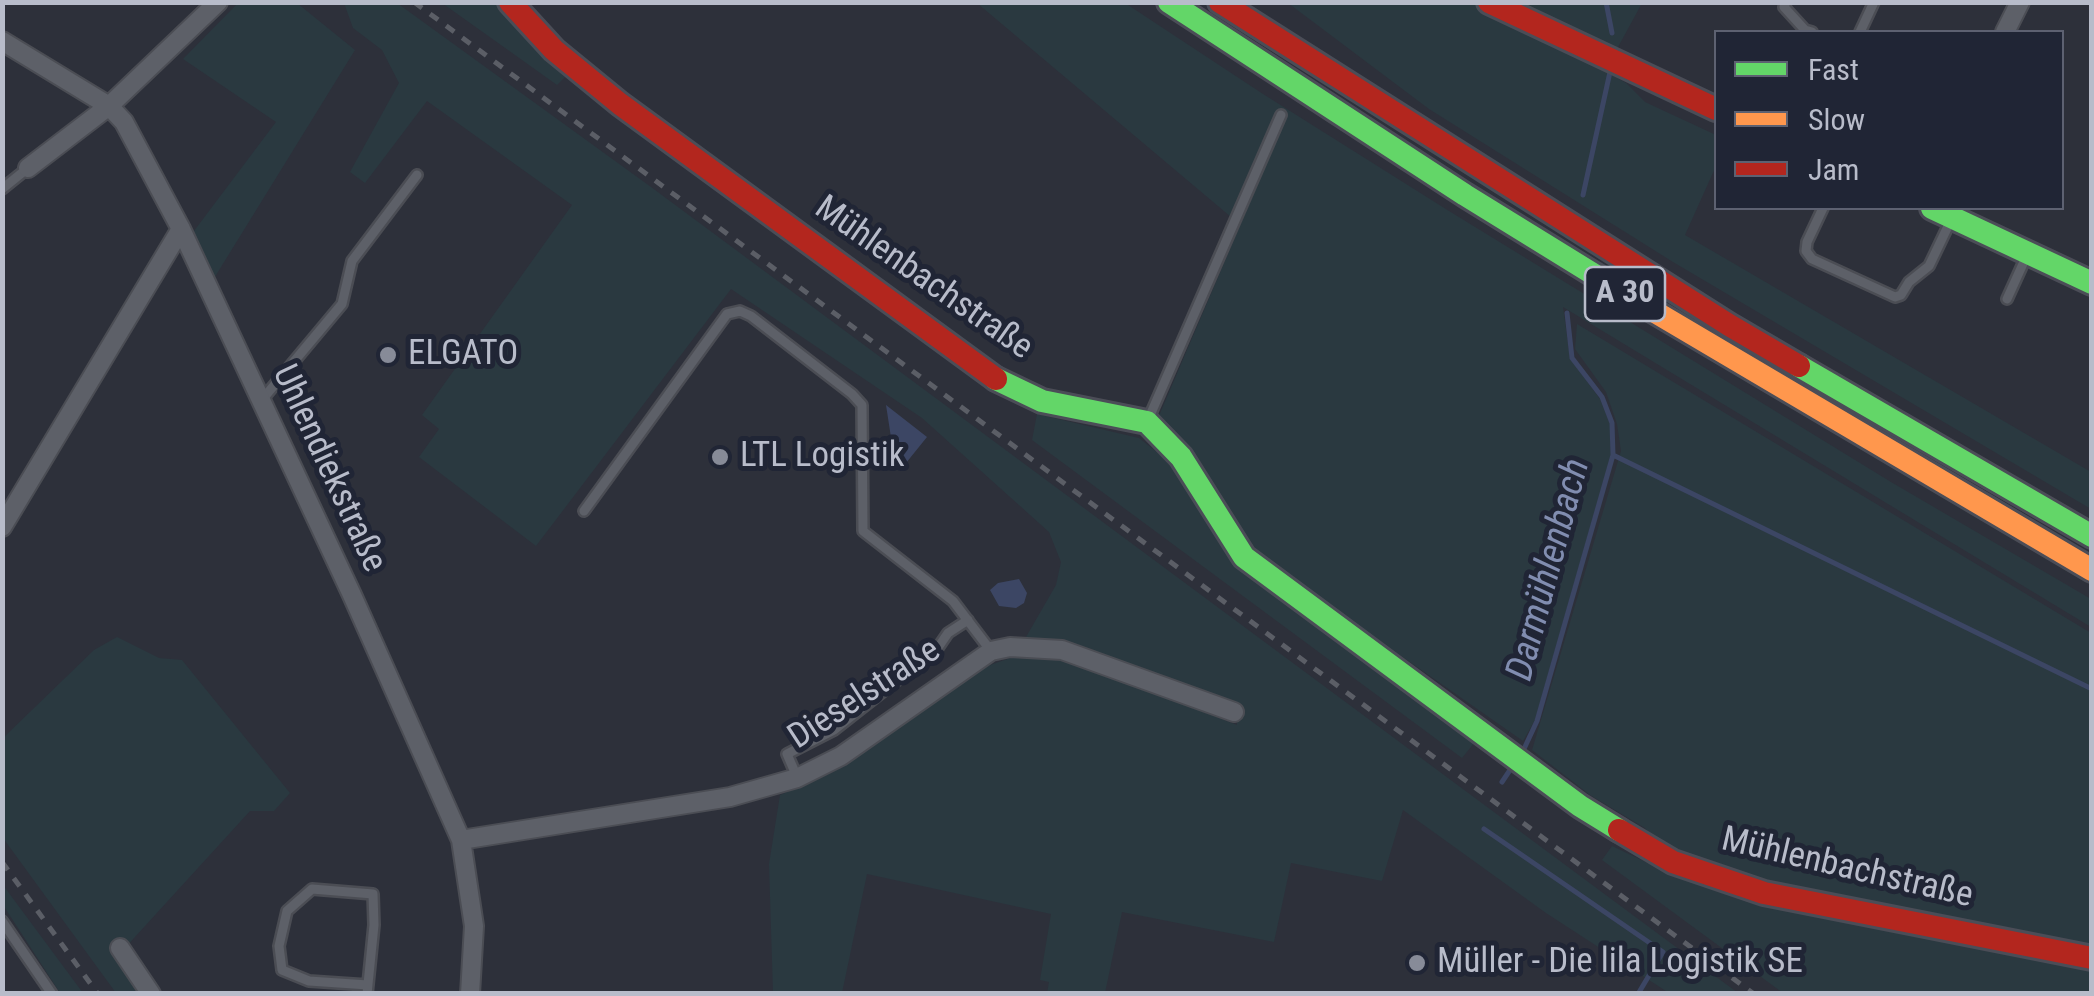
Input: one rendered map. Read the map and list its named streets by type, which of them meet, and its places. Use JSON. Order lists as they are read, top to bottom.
{
  "streets": {
    "main road": ["Mühlenbachstraße", "A 30"],
    "street": ["Uhlendiekstraße", "Dieselstraße"]
  },
  "crossings": [
    ["Uhlendiekstraße", "Dieselstraße"]
  ],
  "water": ["Darmühlenbach"],
  "places": ["ELGATO", "LTL Logistik", "Müller - Die lila Logistik SE"],
  "legend": ["Fast", "Slow", "Jam"]
}
